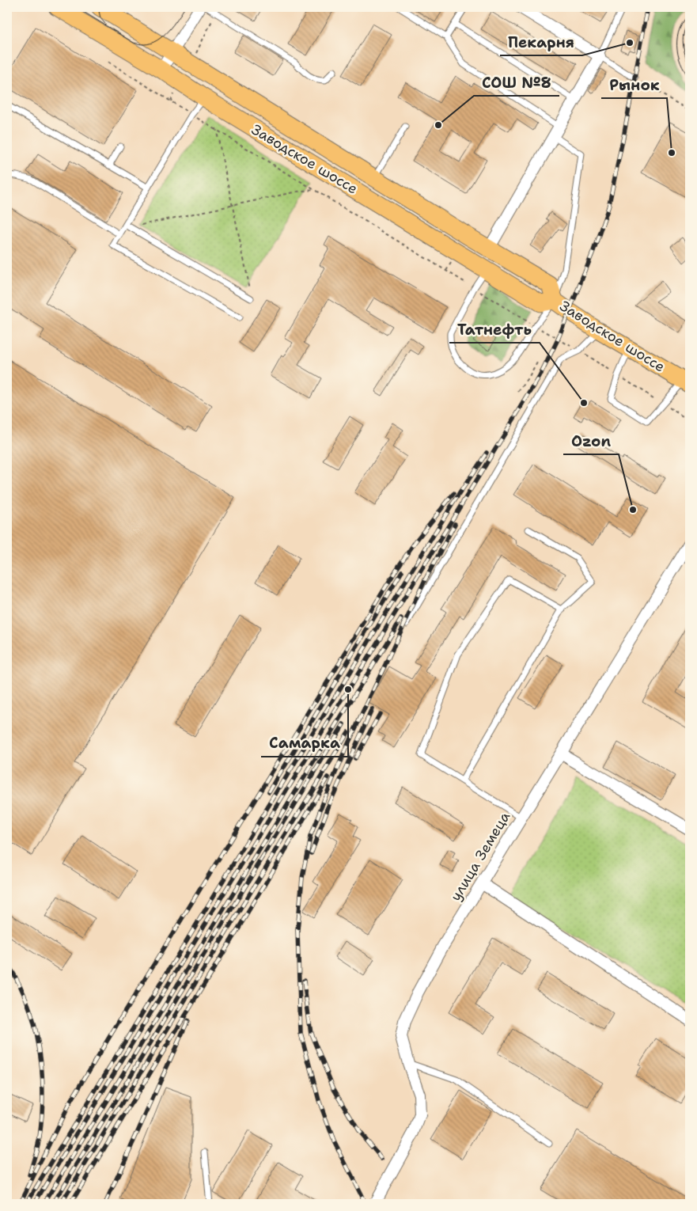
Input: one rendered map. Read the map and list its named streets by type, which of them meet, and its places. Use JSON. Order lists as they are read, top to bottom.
{
  "streets": {
    "main road": ["Заводское шоссе"],
    "street": ["улица Земеца"]
  },
  "places": [
    "Пекарня",
    "СОШ №8",
    "Рынок",
    "Татнефть",
    "Ozon",
    "Самарка"
  ]
}
